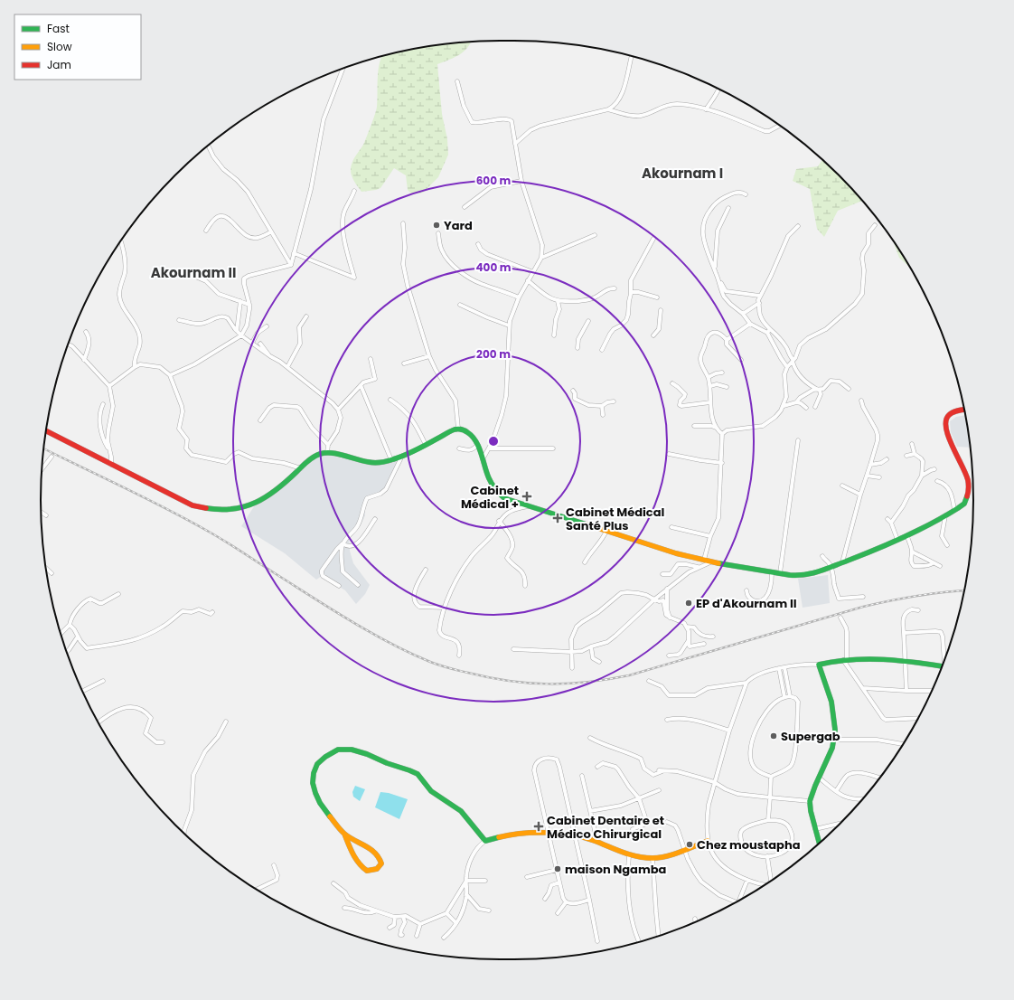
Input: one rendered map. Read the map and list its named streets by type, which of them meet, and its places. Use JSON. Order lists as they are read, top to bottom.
{
  "districts": ["Akournam I", "Akournam II"],
  "places": {
    "other": [
      "Yard",
      "EP d'Akournam II",
      "Supergab",
      "Chez moustapha",
      "maison Ngamba"
    ],
    "health": ["Cabinet Médical +", "Cabinet Médical Santé Plus", "Cabinet Dentaire et Médico Chirurgical"]
  },
  "legend": ["Fast", "Slow", "Jam"],
  "rings": ["600 m", "400 m", "200 m"]
}
